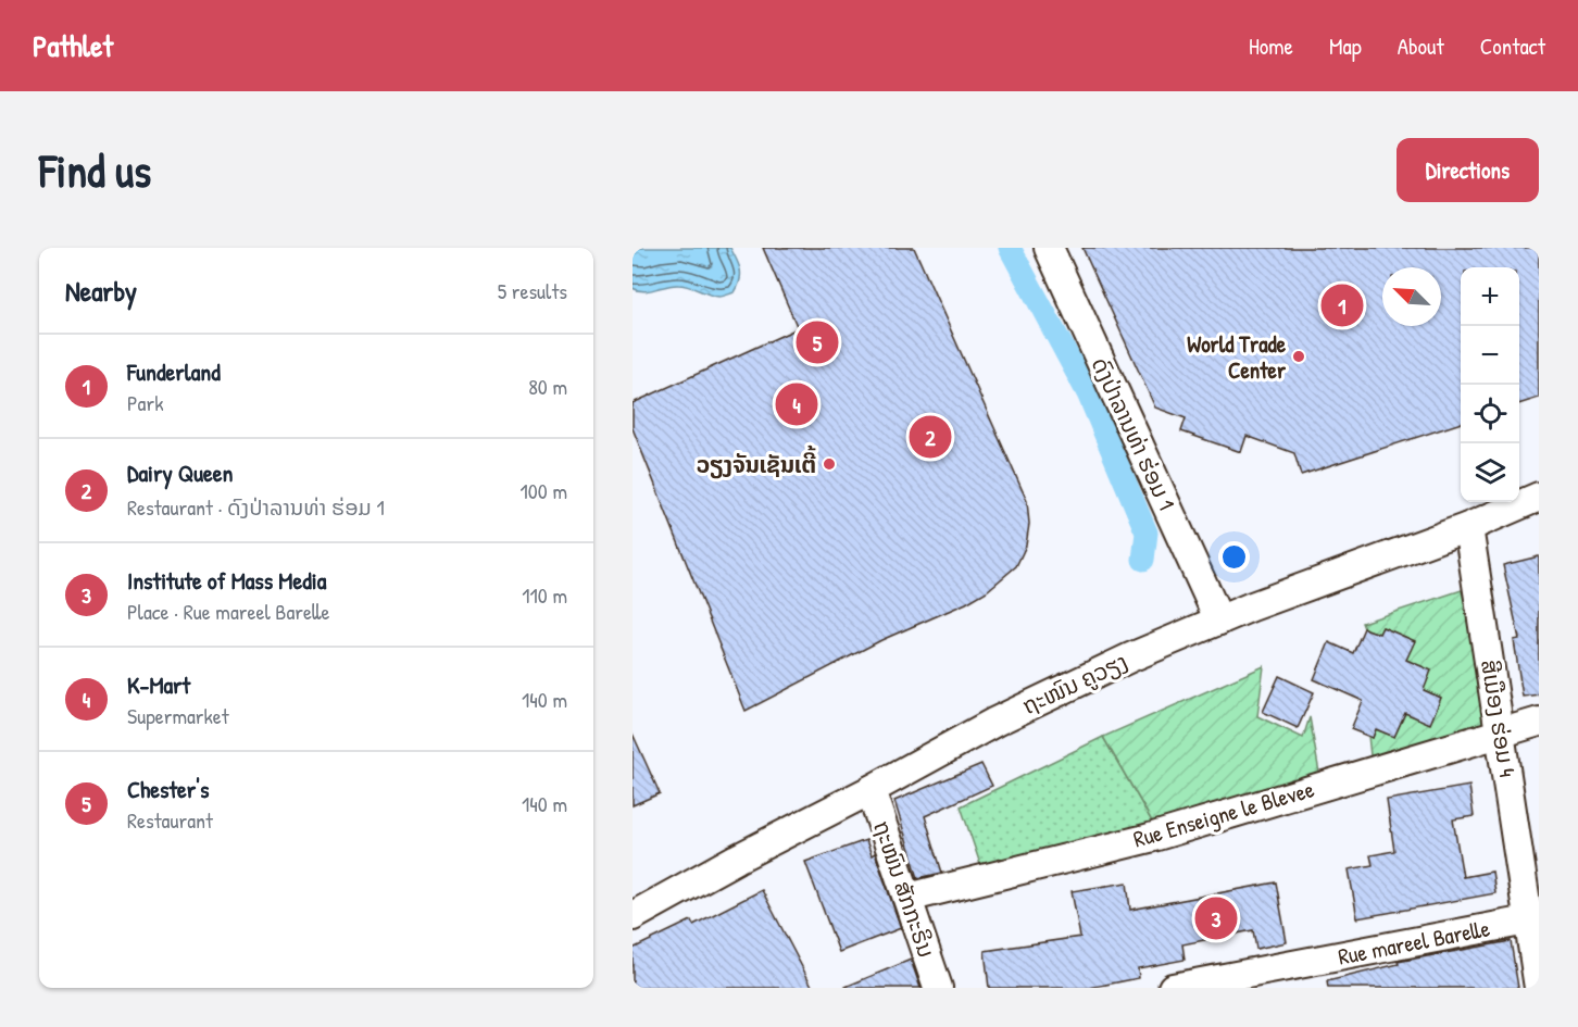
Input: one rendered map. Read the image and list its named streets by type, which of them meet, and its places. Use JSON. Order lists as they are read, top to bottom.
{
  "streets": {
    "street": [
      "ດົງປ່າລານທ່າ ຮ່ອມ 1",
      "ຖະໜົນ ຄູວຽງ",
      "ສີເມືອງ ຮ່ອມ 4",
      "Rue Enseigne le Blevee",
      "ຖະໜົນ ສັກກະຣິນ",
      "Rue mareel Barelle"
    ]
  },
  "crossings": [
    ["ດົງປ່າລານທ່າ ຮ່ອມ 1", "ຖະໜົນ ຄູວຽງ"],
    ["ຖະໜົນ ຄູວຽງ", "ສີເມືອງ ຮ່ອມ 4"],
    ["ຖະໜົນ ຄູວຽງ", "ຖະໜົນ ສັກກະຣິນ"],
    ["ສີເມືອງ ຮ່ອມ 4", "Rue Enseigne le Blevee"],
    ["ສີເມືອງ ຮ່ອມ 4", "Rue mareel Barelle"],
    ["Rue Enseigne le Blevee", "ຖະໜົນ ສັກກະຣິນ"]
  ],
  "places": ["World Trade Center", "ວຽງຈັນເຊັນເຕີ້"],
  "north": "top left",
  "page": {
    "header": "Pathlet",
    "nav": [
      "Home",
      "Map",
      "About",
      "Contact"
    ],
    "buttons": "Directions",
    "title": "Find us",
    "heading": ["Nearby", "5 results"],
    "map_buttons": ["+", "−"],
    "pins": [
      "1",
      "5",
      "4",
      "2",
      "3"
    ],
    "list": [
      {
        "mark": "1",
        "name": "Funderland",
        "note": "Park",
        "value": "80 m"
      },
      {
        "mark": "2",
        "name": "Dairy Queen",
        "note": "Restaurant · ດົງປ່າລານທ່າ ຮ່ອມ 1",
        "value": "100 m"
      },
      {
        "mark": "3",
        "name": "Institute of Mass Media",
        "note": "Place · Rue mareel Barelle",
        "value": "110 m"
      },
      {
        "mark": "4",
        "name": "K-Mart",
        "note": "Supermarket",
        "value": "140 m"
      },
      {
        "mark": "5",
        "name": "Chester's",
        "note": "Restaurant",
        "value": "140 m"
      }
    ]
  }
}
